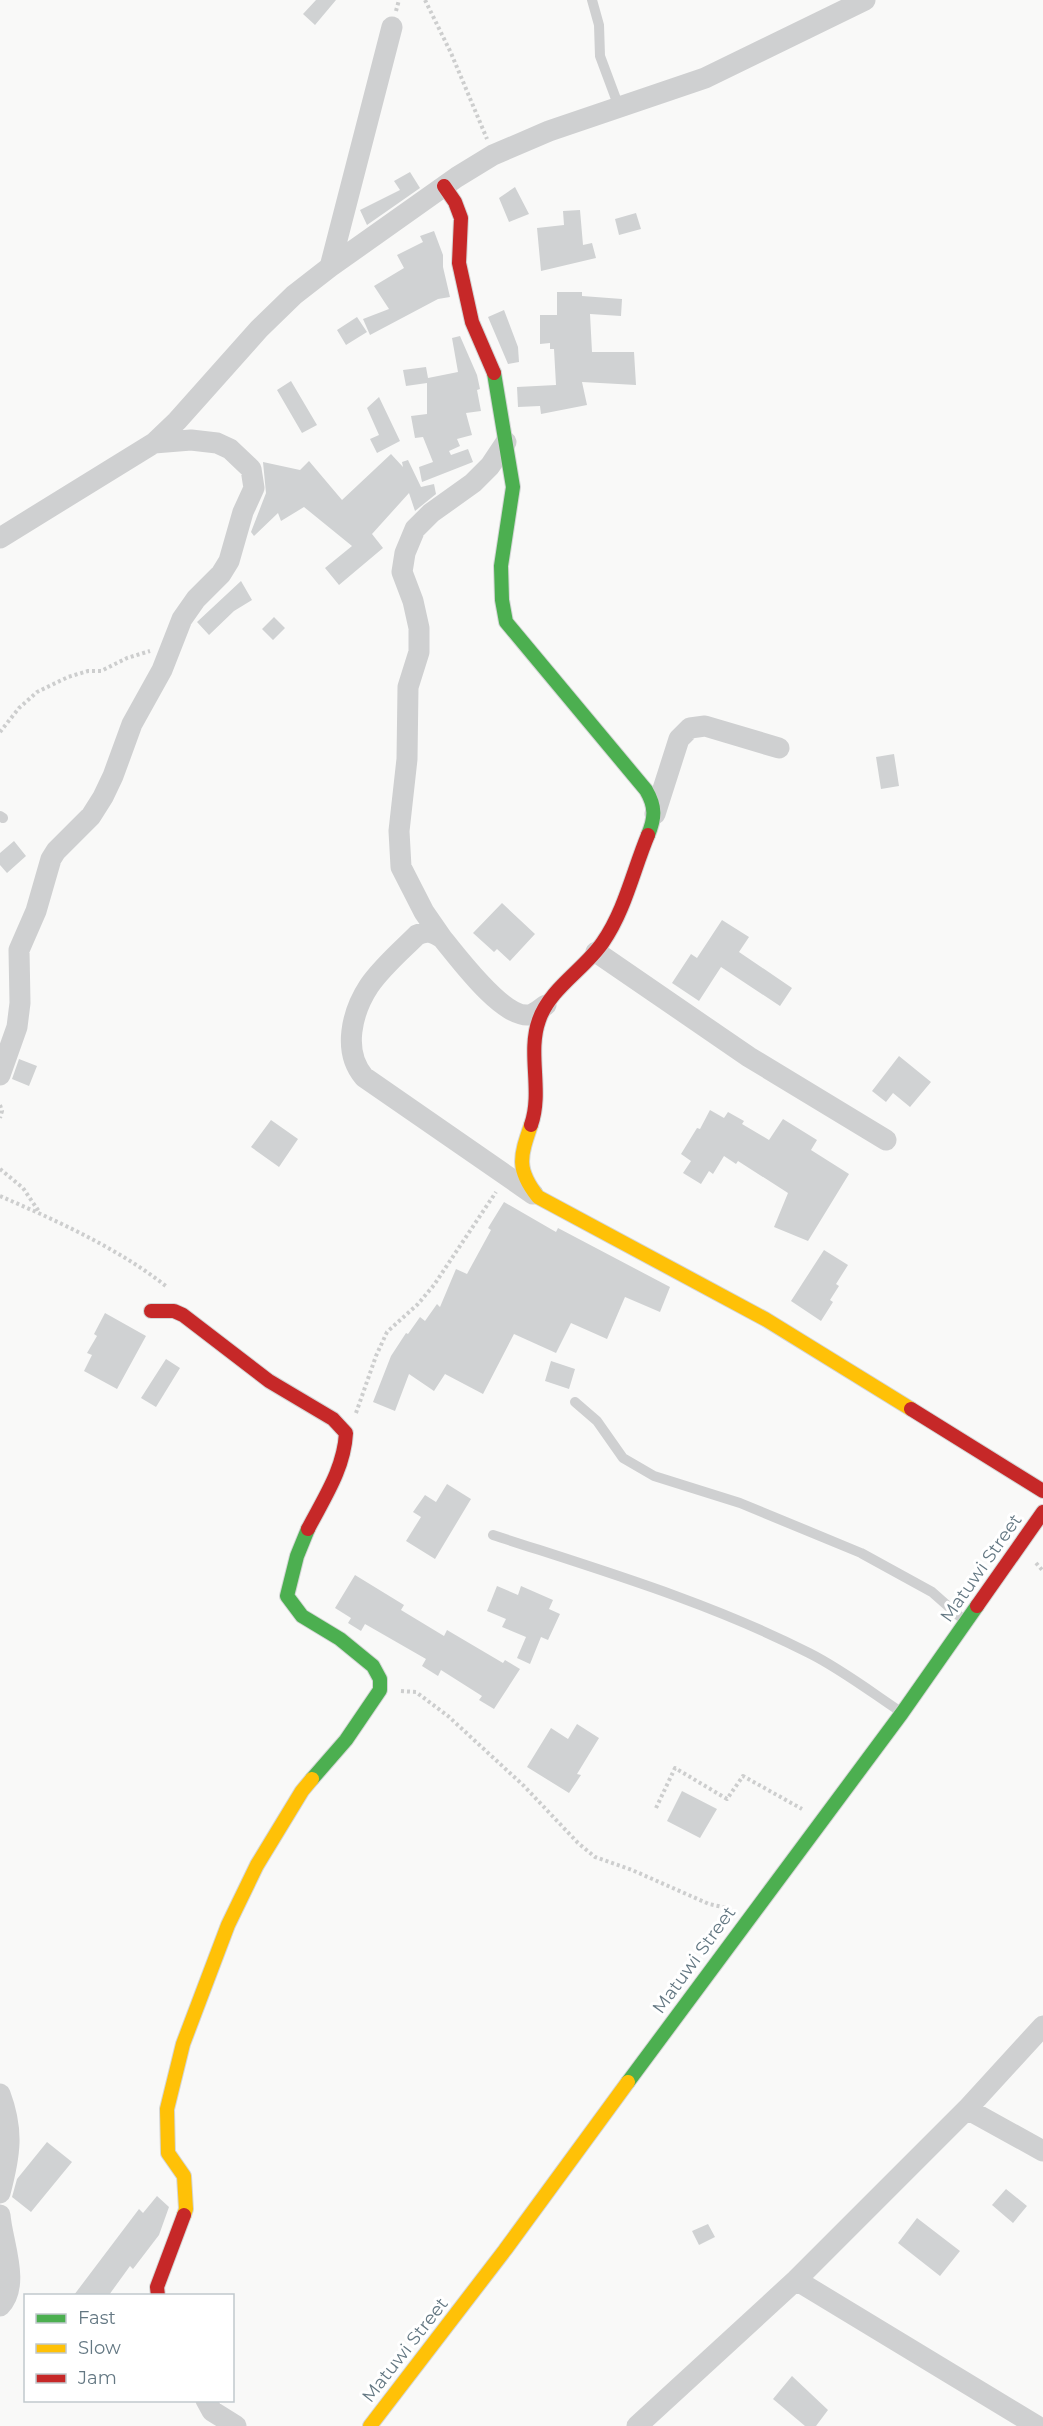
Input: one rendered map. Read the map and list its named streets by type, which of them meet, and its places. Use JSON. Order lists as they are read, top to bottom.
{
  "streets": {
    "street": ["Matuwi Street"]
  },
  "legend": ["Fast", "Slow", "Jam"]
}
